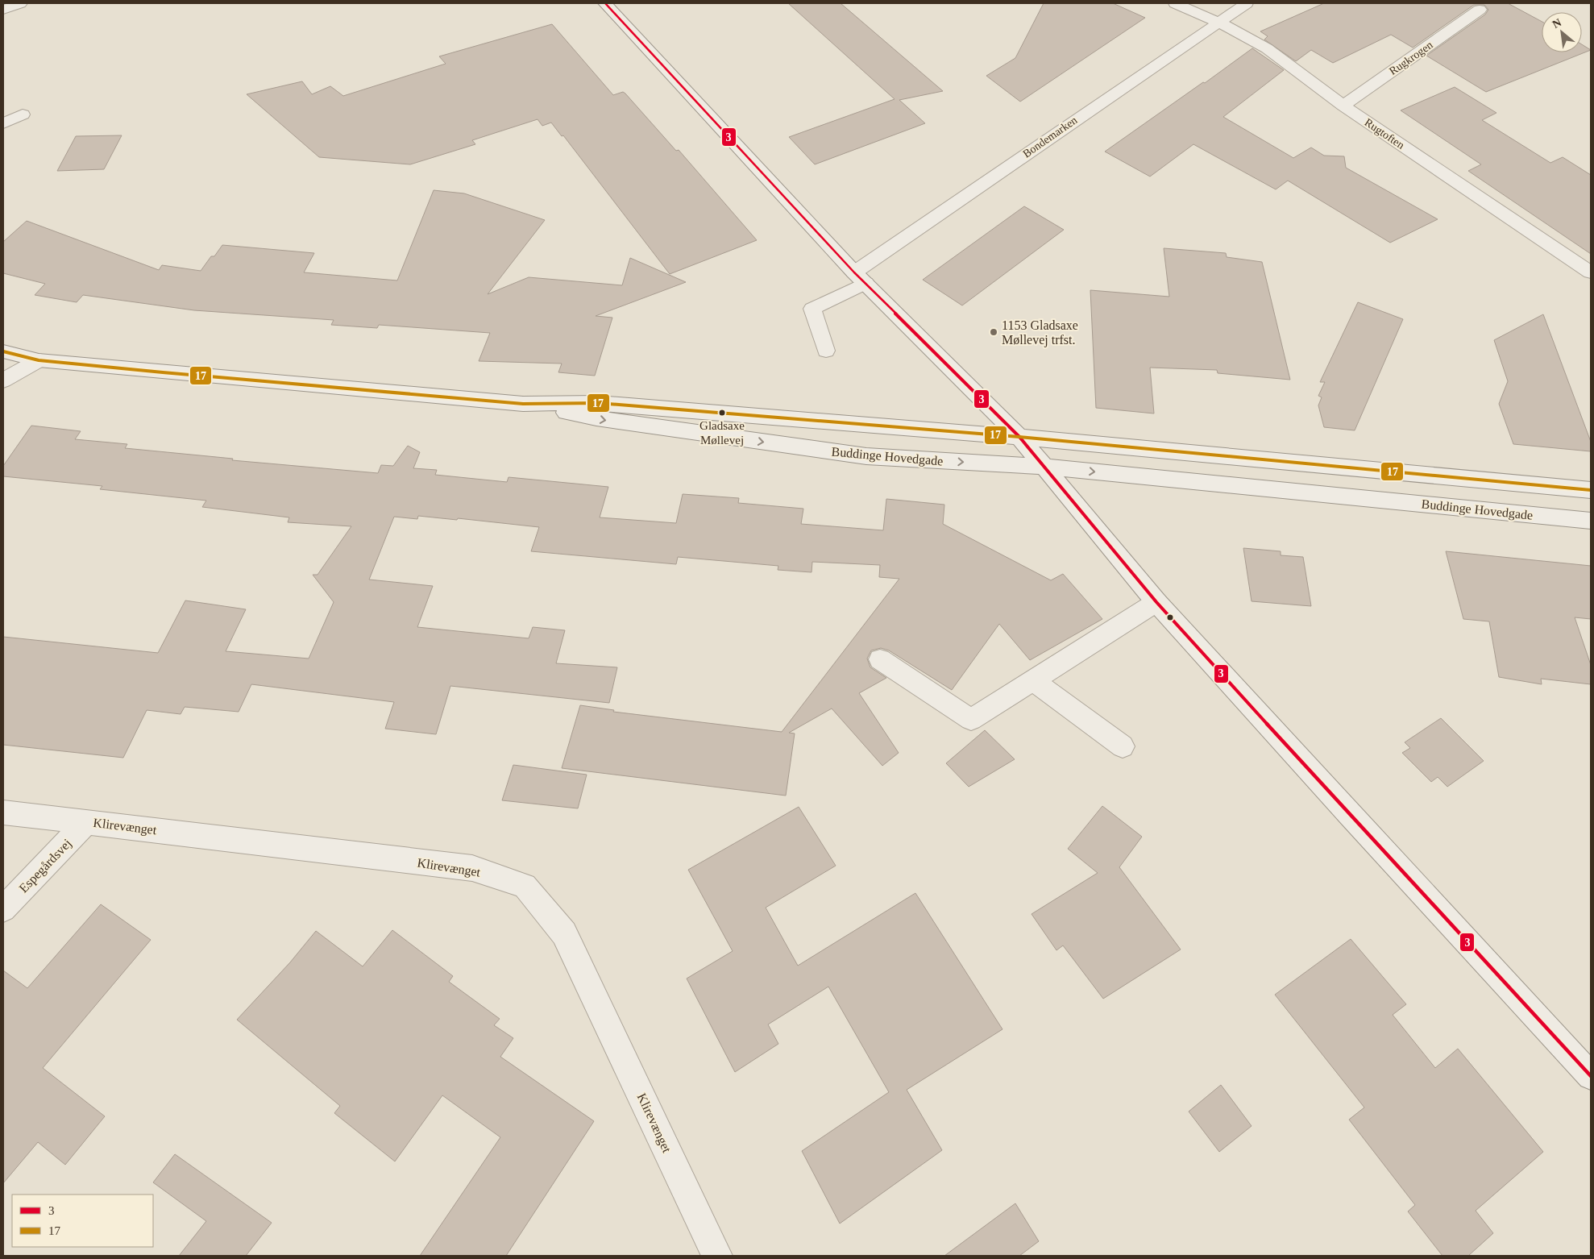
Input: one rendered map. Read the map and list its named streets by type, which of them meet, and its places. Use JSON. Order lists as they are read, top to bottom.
{
  "streets": {
    "street": [
      "Rugkrogen",
      "Rugtoften",
      "Bondemarken",
      "Buddinge Hovedgade",
      "Klirevænget",
      "Espegårdsvej"
    ]
  },
  "crossings": [
    ["Rugkrogen", "Rugtoften"],
    ["Rugtoften", "Bondemarken"],
    ["Klirevænget", "Espegårdsvej"]
  ],
  "places": ["1153 Gladsaxe Møllevej trfst.", "Gladsaxe Møllevej"],
  "lines": ["transit line 3", "transit line 17"],
  "legend": ["3", "17"],
  "north": "top left"
}
